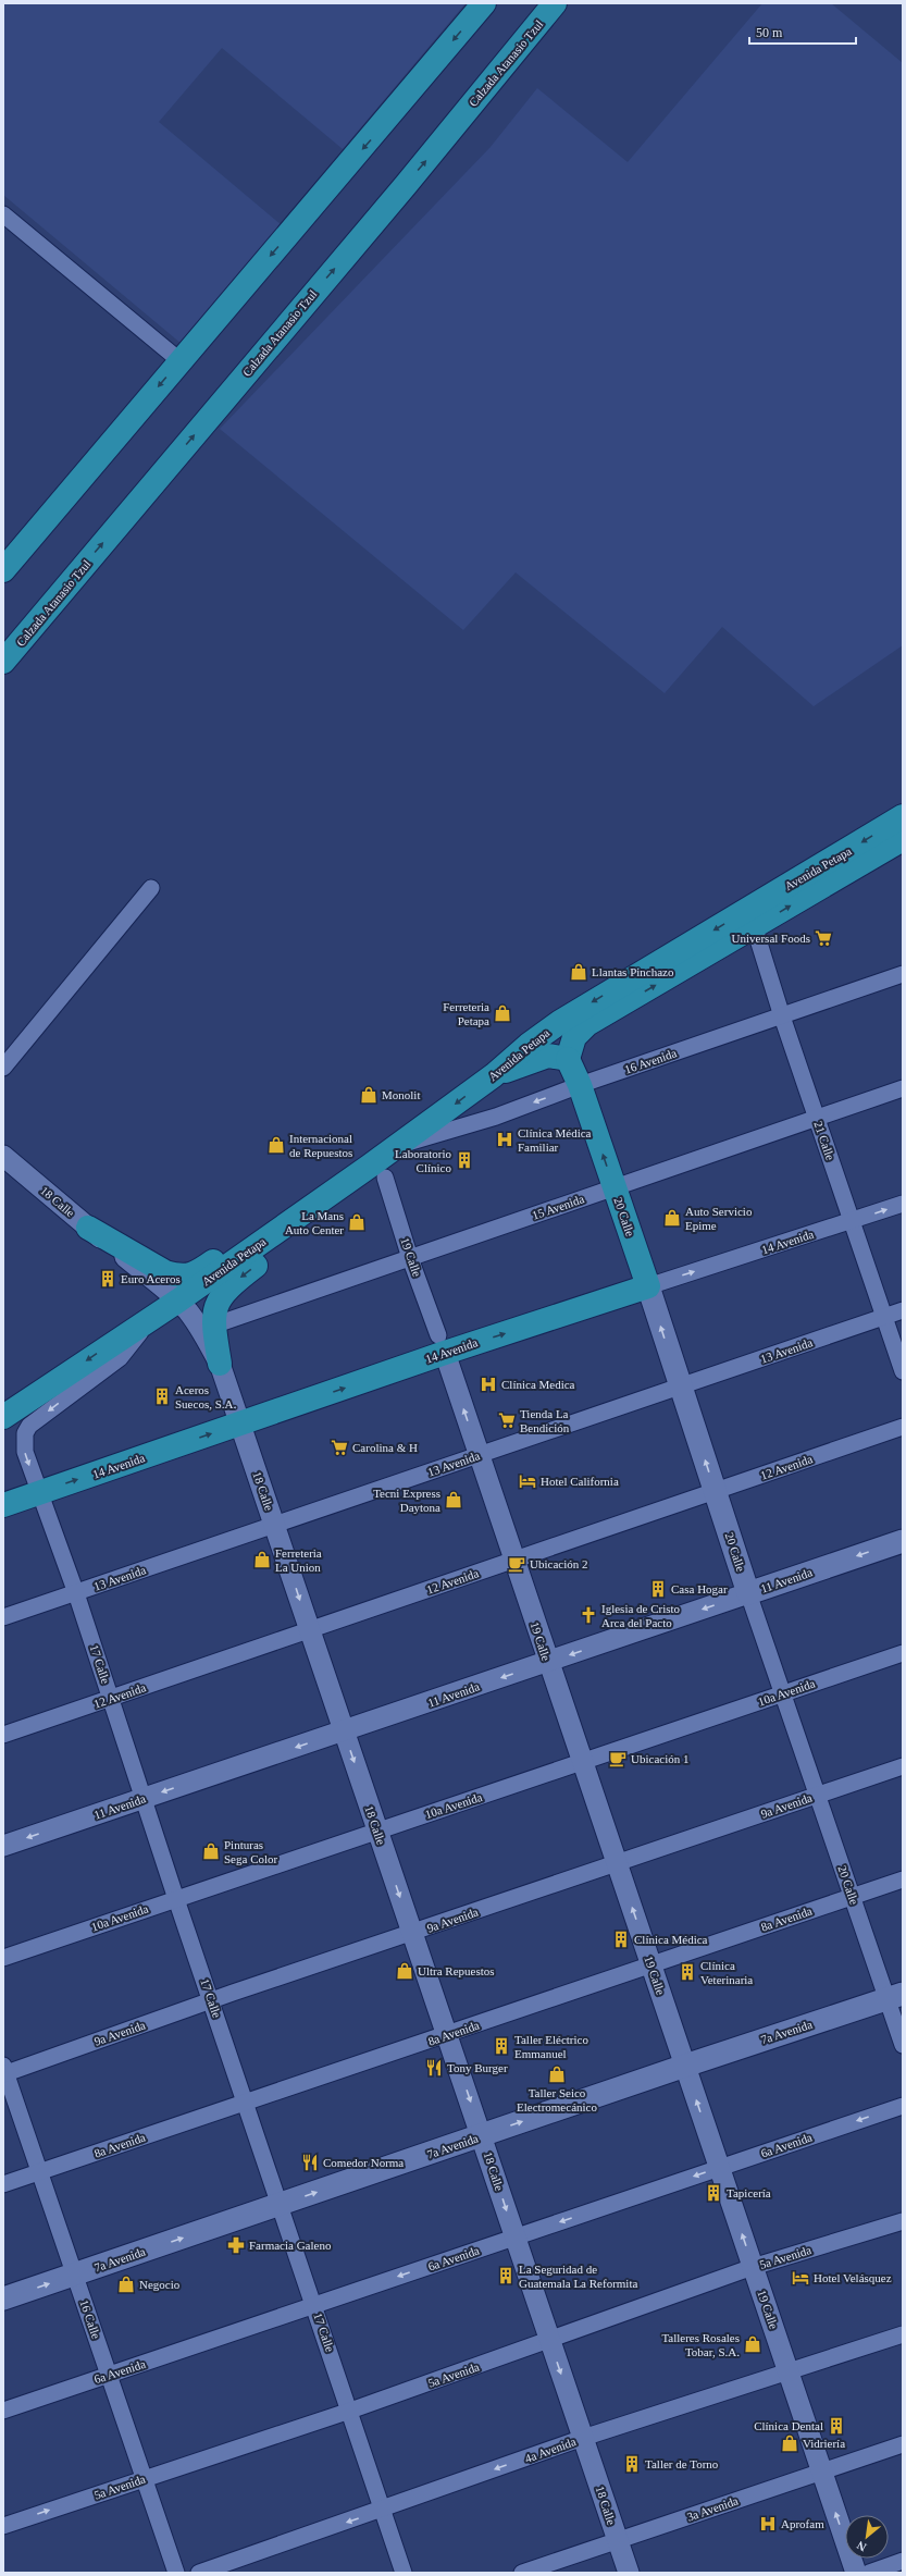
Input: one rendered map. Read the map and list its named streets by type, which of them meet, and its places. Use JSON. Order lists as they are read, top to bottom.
{
  "streets": {
    "main road": [
      "Calzada Atanasio Tzul",
      "Avenida Petapa",
      "20 Calle",
      "14 Avenida",
      "11 Avenida",
      "7a Avenida"
    ],
    "street": [
      "16 Avenida",
      "21 Calle",
      "18 Calle",
      "15 Avenida",
      "19 Calle",
      "13 Avenida",
      "12 Avenida",
      "17 Calle",
      "10a Avenida",
      "9a Avenida",
      "8a Avenida",
      "6a Avenida",
      "5a Avenida",
      "16 Calle",
      "4a Avenida",
      "3a Avenida"
    ]
  },
  "crossings": [
    ["Avenida Petapa", "16 Avenida"],
    ["Avenida Petapa", "21 Calle"],
    ["Avenida Petapa", "18 Calle"],
    ["Avenida Petapa", "20 Calle"],
    ["Avenida Petapa", "19 Calle"],
    ["Avenida Petapa", "17 Calle"],
    ["16 Avenida", "21 Calle"],
    ["16 Avenida", "20 Calle"],
    ["21 Calle", "15 Avenida"],
    ["21 Calle", "14 Avenida"],
    ["21 Calle", "13 Avenida"],
    ["18 Calle", "14 Avenida"],
    ["18 Calle", "13 Avenida"],
    ["18 Calle", "12 Avenida"],
    ["18 Calle", "11 Avenida"],
    ["18 Calle", "10a Avenida"],
    ["18 Calle", "9a Avenida"],
    ["18 Calle", "8a Avenida"],
    ["18 Calle", "7a Avenida"],
    ["18 Calle", "6a Avenida"],
    ["18 Calle", "5a Avenida"],
    ["18 Calle", "4a Avenida"],
    ["18 Calle", "3a Avenida"],
    ["15 Avenida", "20 Calle"],
    ["15 Avenida", "19 Calle"],
    ["20 Calle", "14 Avenida"],
    ["20 Calle", "13 Avenida"],
    ["20 Calle", "12 Avenida"],
    ["20 Calle", "11 Avenida"],
    ["20 Calle", "10a Avenida"],
    ["20 Calle", "9a Avenida"],
    ["20 Calle", "8a Avenida"],
    ["20 Calle", "7a Avenida"],
    ["14 Avenida", "19 Calle"],
    ["14 Avenida", "17 Calle"],
    ["19 Calle", "13 Avenida"],
    ["19 Calle", "12 Avenida"],
    ["19 Calle", "11 Avenida"],
    ["19 Calle", "10a Avenida"],
    ["19 Calle", "9a Avenida"],
    ["19 Calle", "8a Avenida"],
    ["19 Calle", "7a Avenida"],
    ["19 Calle", "6a Avenida"],
    ["19 Calle", "5a Avenida"],
    ["19 Calle", "4a Avenida"],
    ["19 Calle", "3a Avenida"],
    ["13 Avenida", "17 Calle"],
    ["12 Avenida", "17 Calle"],
    ["11 Avenida", "17 Calle"],
    ["17 Calle", "10a Avenida"],
    ["17 Calle", "9a Avenida"],
    ["17 Calle", "8a Avenida"],
    ["17 Calle", "7a Avenida"],
    ["17 Calle", "6a Avenida"],
    ["17 Calle", "5a Avenida"],
    ["17 Calle", "4a Avenida"],
    ["9a Avenida", "16 Calle"],
    ["8a Avenida", "16 Calle"],
    ["7a Avenida", "16 Calle"],
    ["6a Avenida", "16 Calle"],
    ["5a Avenida", "16 Calle"]
  ],
  "one_way": [
    "16 Avenida",
    "18 Calle",
    "14 Avenida",
    "19 Calle",
    "11 Avenida",
    "7a Avenida",
    "6a Avenida",
    "4a Avenida"
  ],
  "places": {
    "supermarket": ["Universal Foods", "Tienda La Bendición", "Carolina & H"],
    "shop": [
      "Llantas Pinchazo",
      "Ferreteria Petapa",
      "Monolit",
      "Internacional de Repuestos",
      "Auto Servicio Epime",
      "La Mans Auto Center",
      "Tecni Express Daytona",
      "Ferreteria La Union",
      "Pinturas Sega Color",
      "Ultra Repuestos",
      "Taller Seico Electromecánico",
      "Negocio",
      "Talleres Rosales Tobar, S.A.",
      "Vidriería"
    ],
    "hospital": ["Clínica Médica Familiar", "Clínica Medica", "Aprofam"],
    "building": [
      "Laboratorio Clínico",
      "Euro Aceros",
      "Aceros Suecos, S.A.",
      "Casa Hogar",
      "Clínica Médica",
      "Clínica Veterinaria",
      "Taller Eléctrico Emmanuel",
      "Tapicería",
      "La Seguridad de Guatemala La Reformita",
      "Clínica Dental",
      "Taller de Torno"
    ],
    "hotel": ["Hotel California", "Hotel Velásquez"],
    "cafe": ["Ubicación 2", "Ubicación 1"],
    "church": ["Iglesia de Cristo Arca del Pacto"],
    "restaurant": ["Tony Burger", "Comedor Norma"],
    "pharmacy": ["Farmacia Galeno"]
  },
  "scale_bar": "50 m",
  "north": "bottom left"
}
